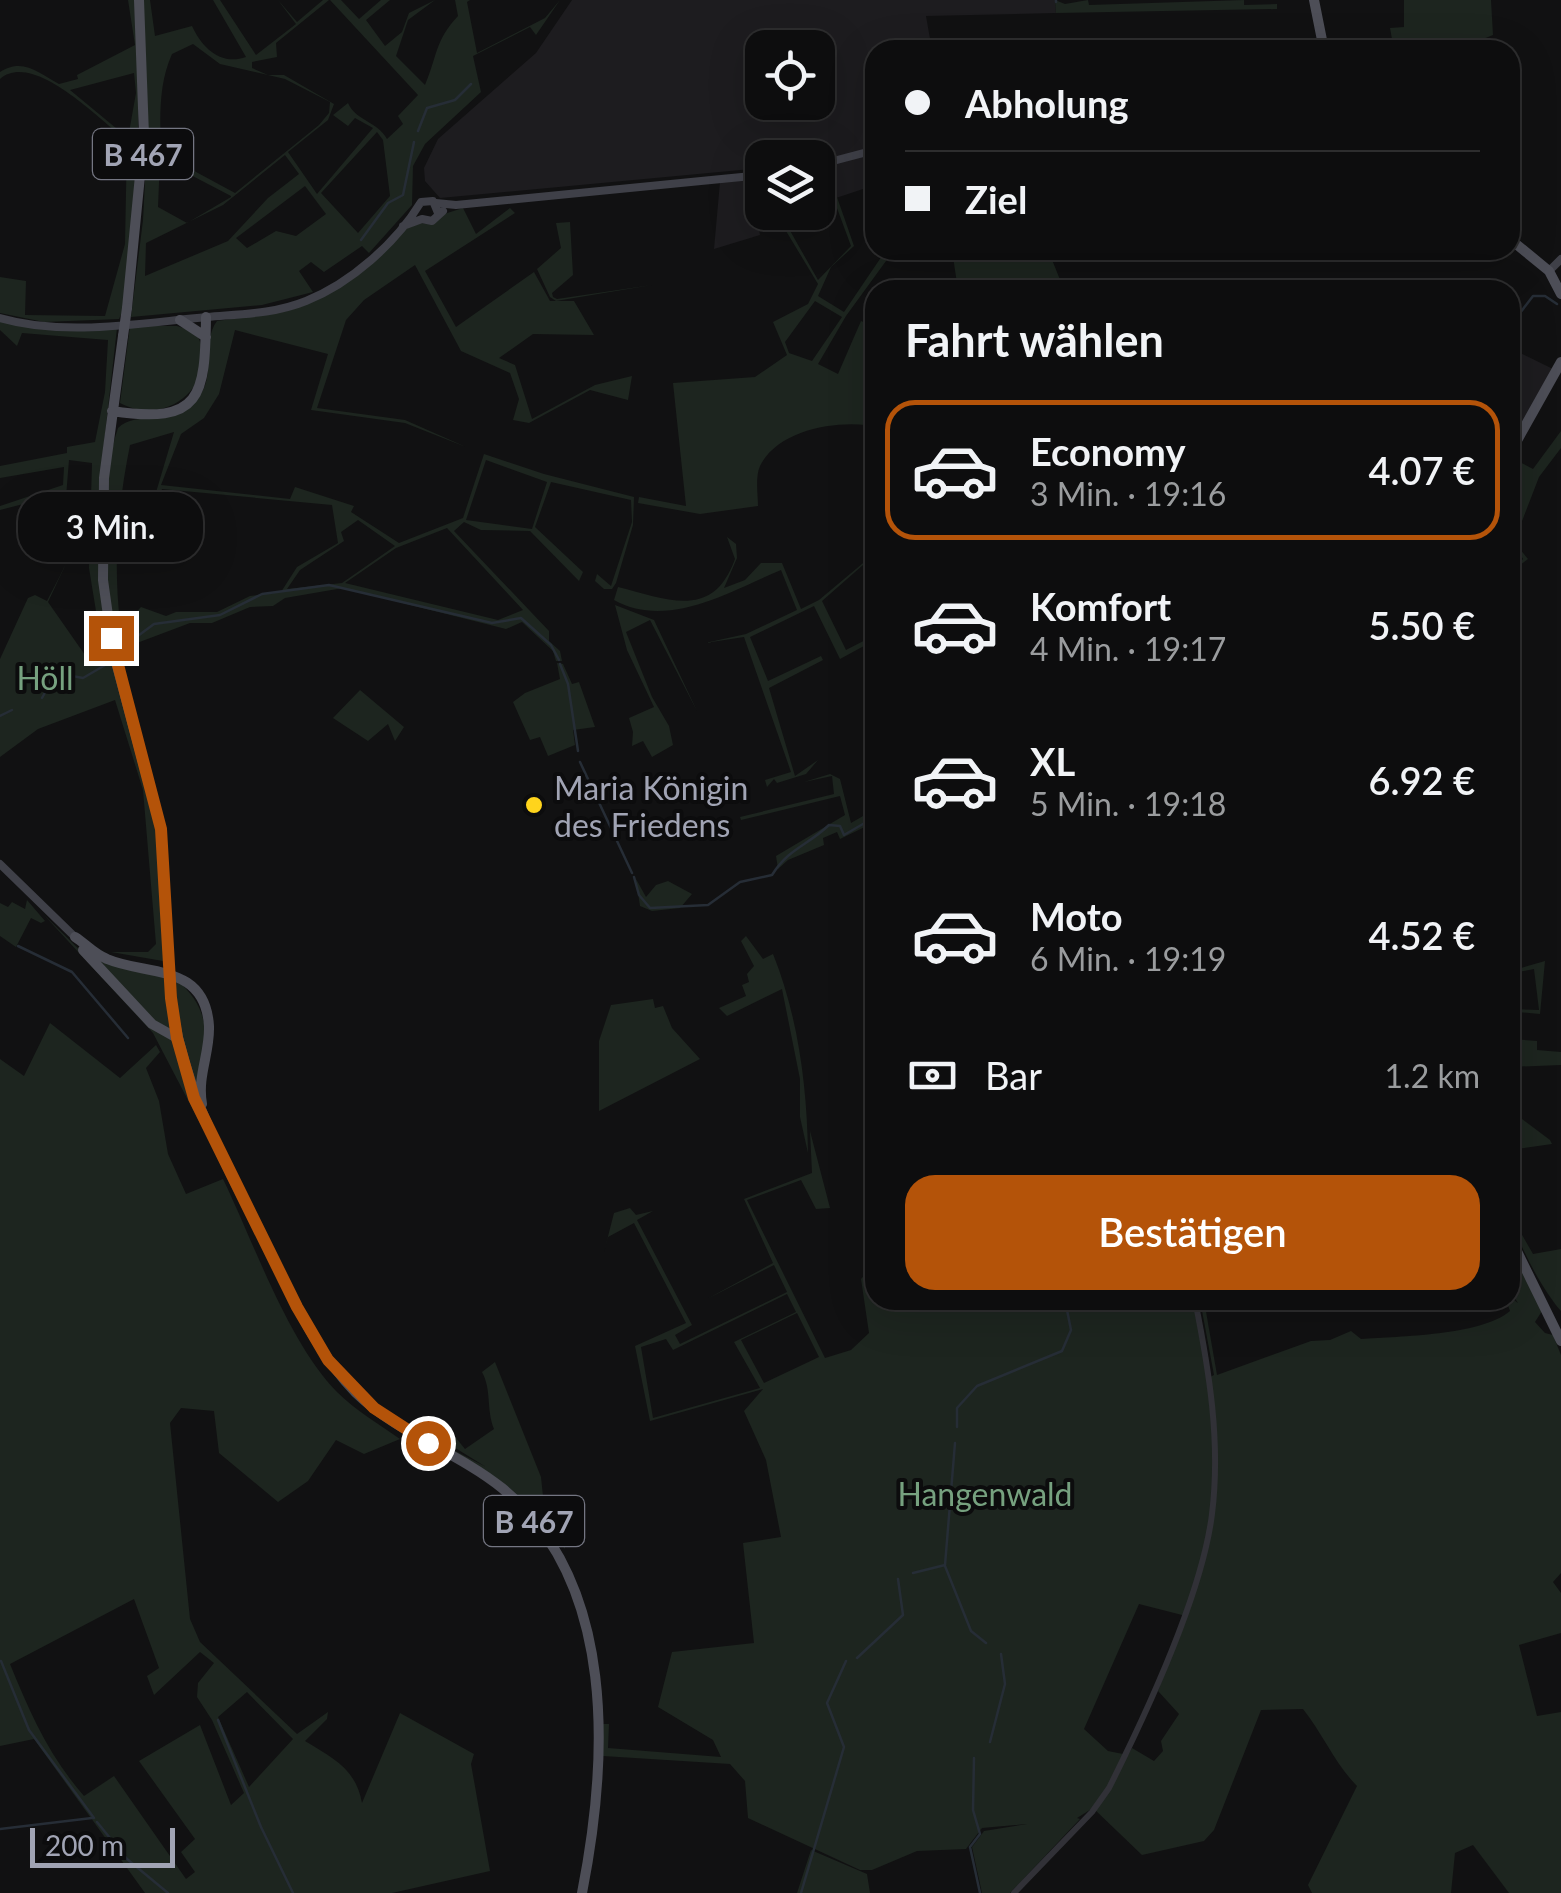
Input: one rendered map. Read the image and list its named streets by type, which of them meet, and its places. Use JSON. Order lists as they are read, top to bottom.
{
  "streets": {
    "main road": ["B 467"]
  },
  "parks": ["Höll", "Hangenwald"],
  "places": ["Maria Königin des Friedens"],
  "scale_bar": "200 m",
  "page": {
    "banner": ["Abholung", "Ziel"],
    "heading": "Fahrt wählen",
    "list": [
      {
        "name": "Economy",
        "note": "3 Min. · 19:16",
        "value": "4.07 €"
      },
      {
        "name": "Komfort",
        "note": "4 Min. · 19:17",
        "value": "5.50 €"
      },
      {
        "name": "XL",
        "note": "5 Min. · 19:18",
        "value": "6.92 €"
      },
      {
        "name": "Moto",
        "note": "6 Min. · 19:19",
        "value": "4.52 €"
      }
    ],
    "bubble": "3 Min.",
    "pay": ["Bar", "1.2 km"],
    "buttons": "Bestätigen",
    "scale": "200 m"
  }
}
